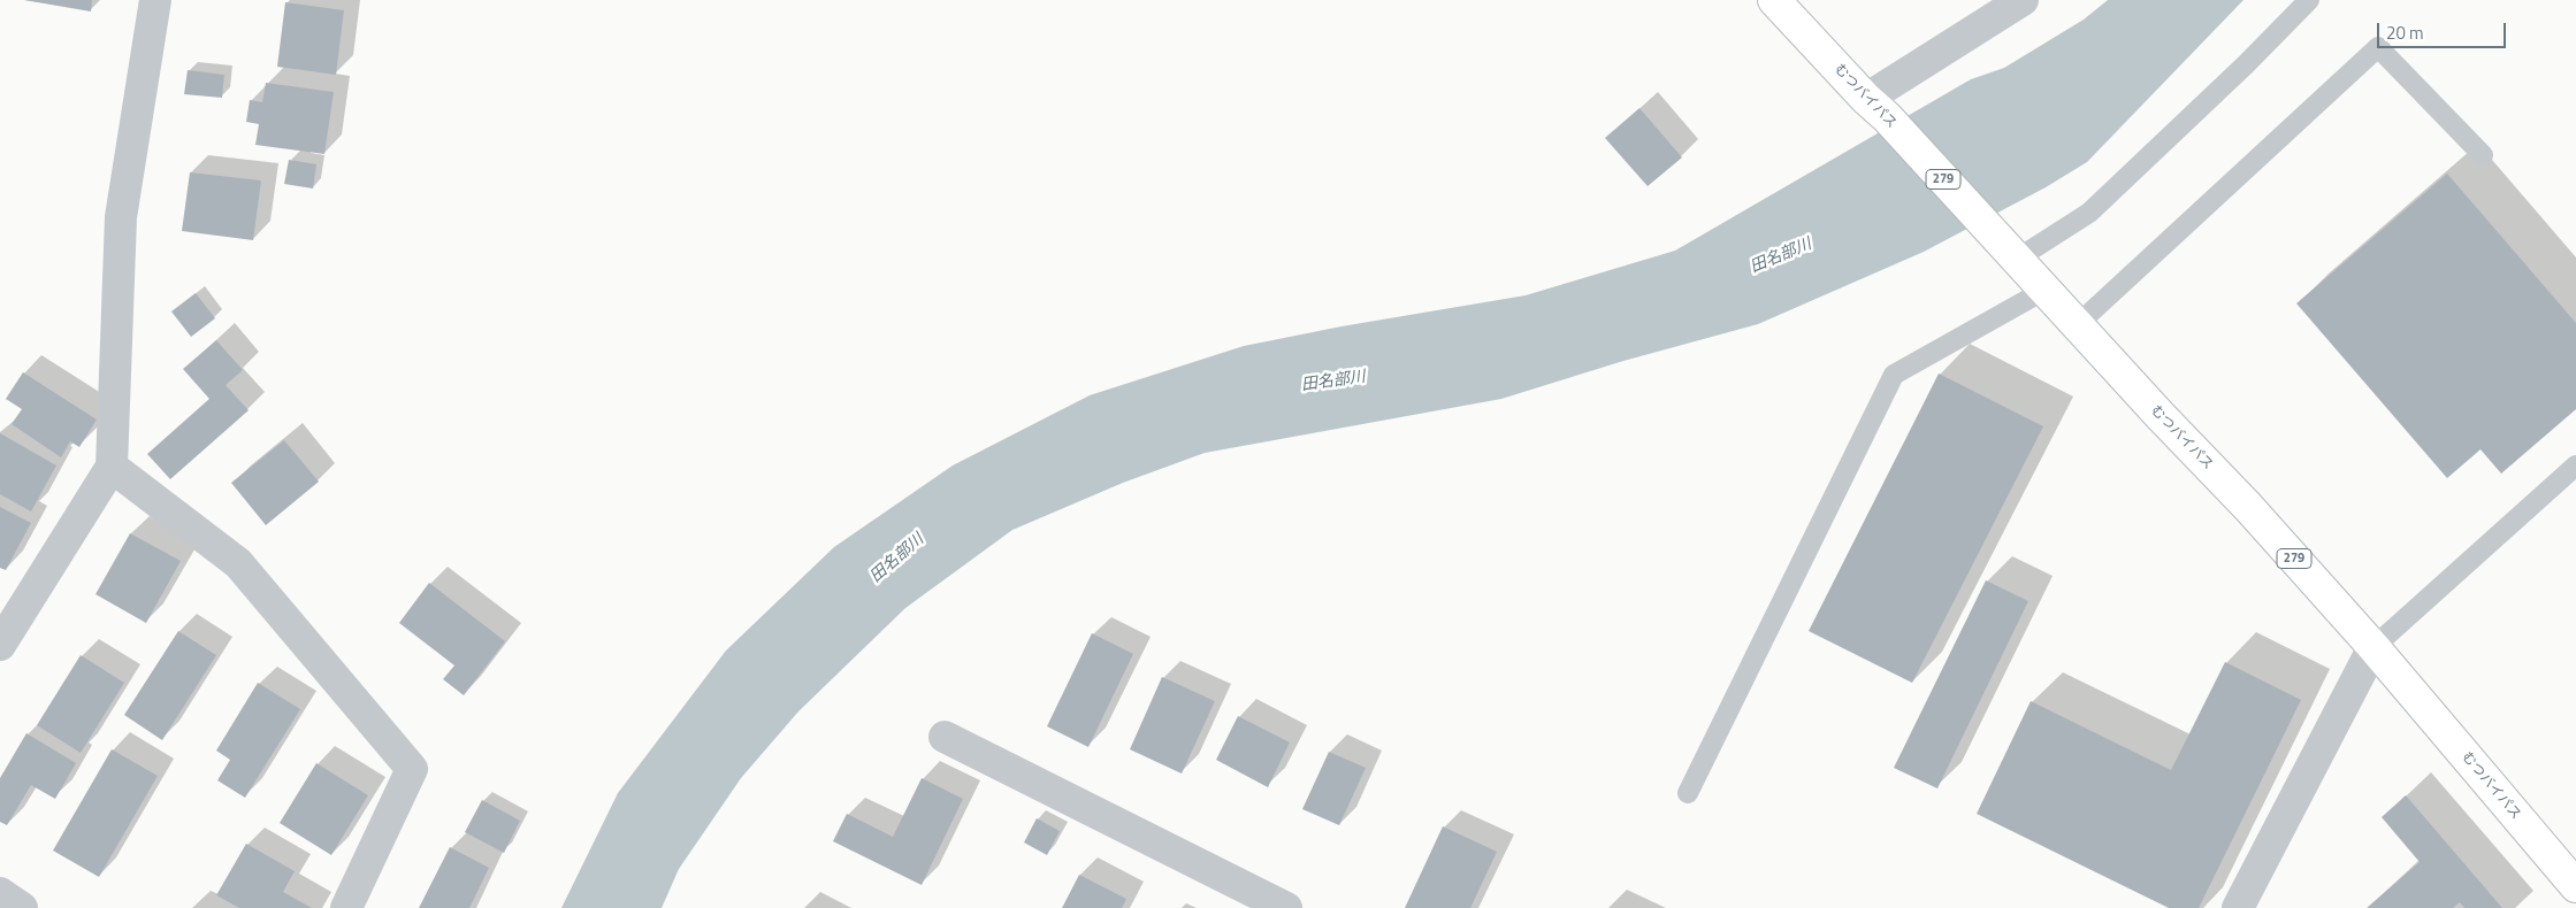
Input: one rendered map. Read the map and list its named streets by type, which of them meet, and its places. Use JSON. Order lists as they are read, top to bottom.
{
  "streets": {
    "highway": ["むつバイパス", "279"]
  },
  "water": ["田名部川"],
  "scale_bar": "20 m"
}
